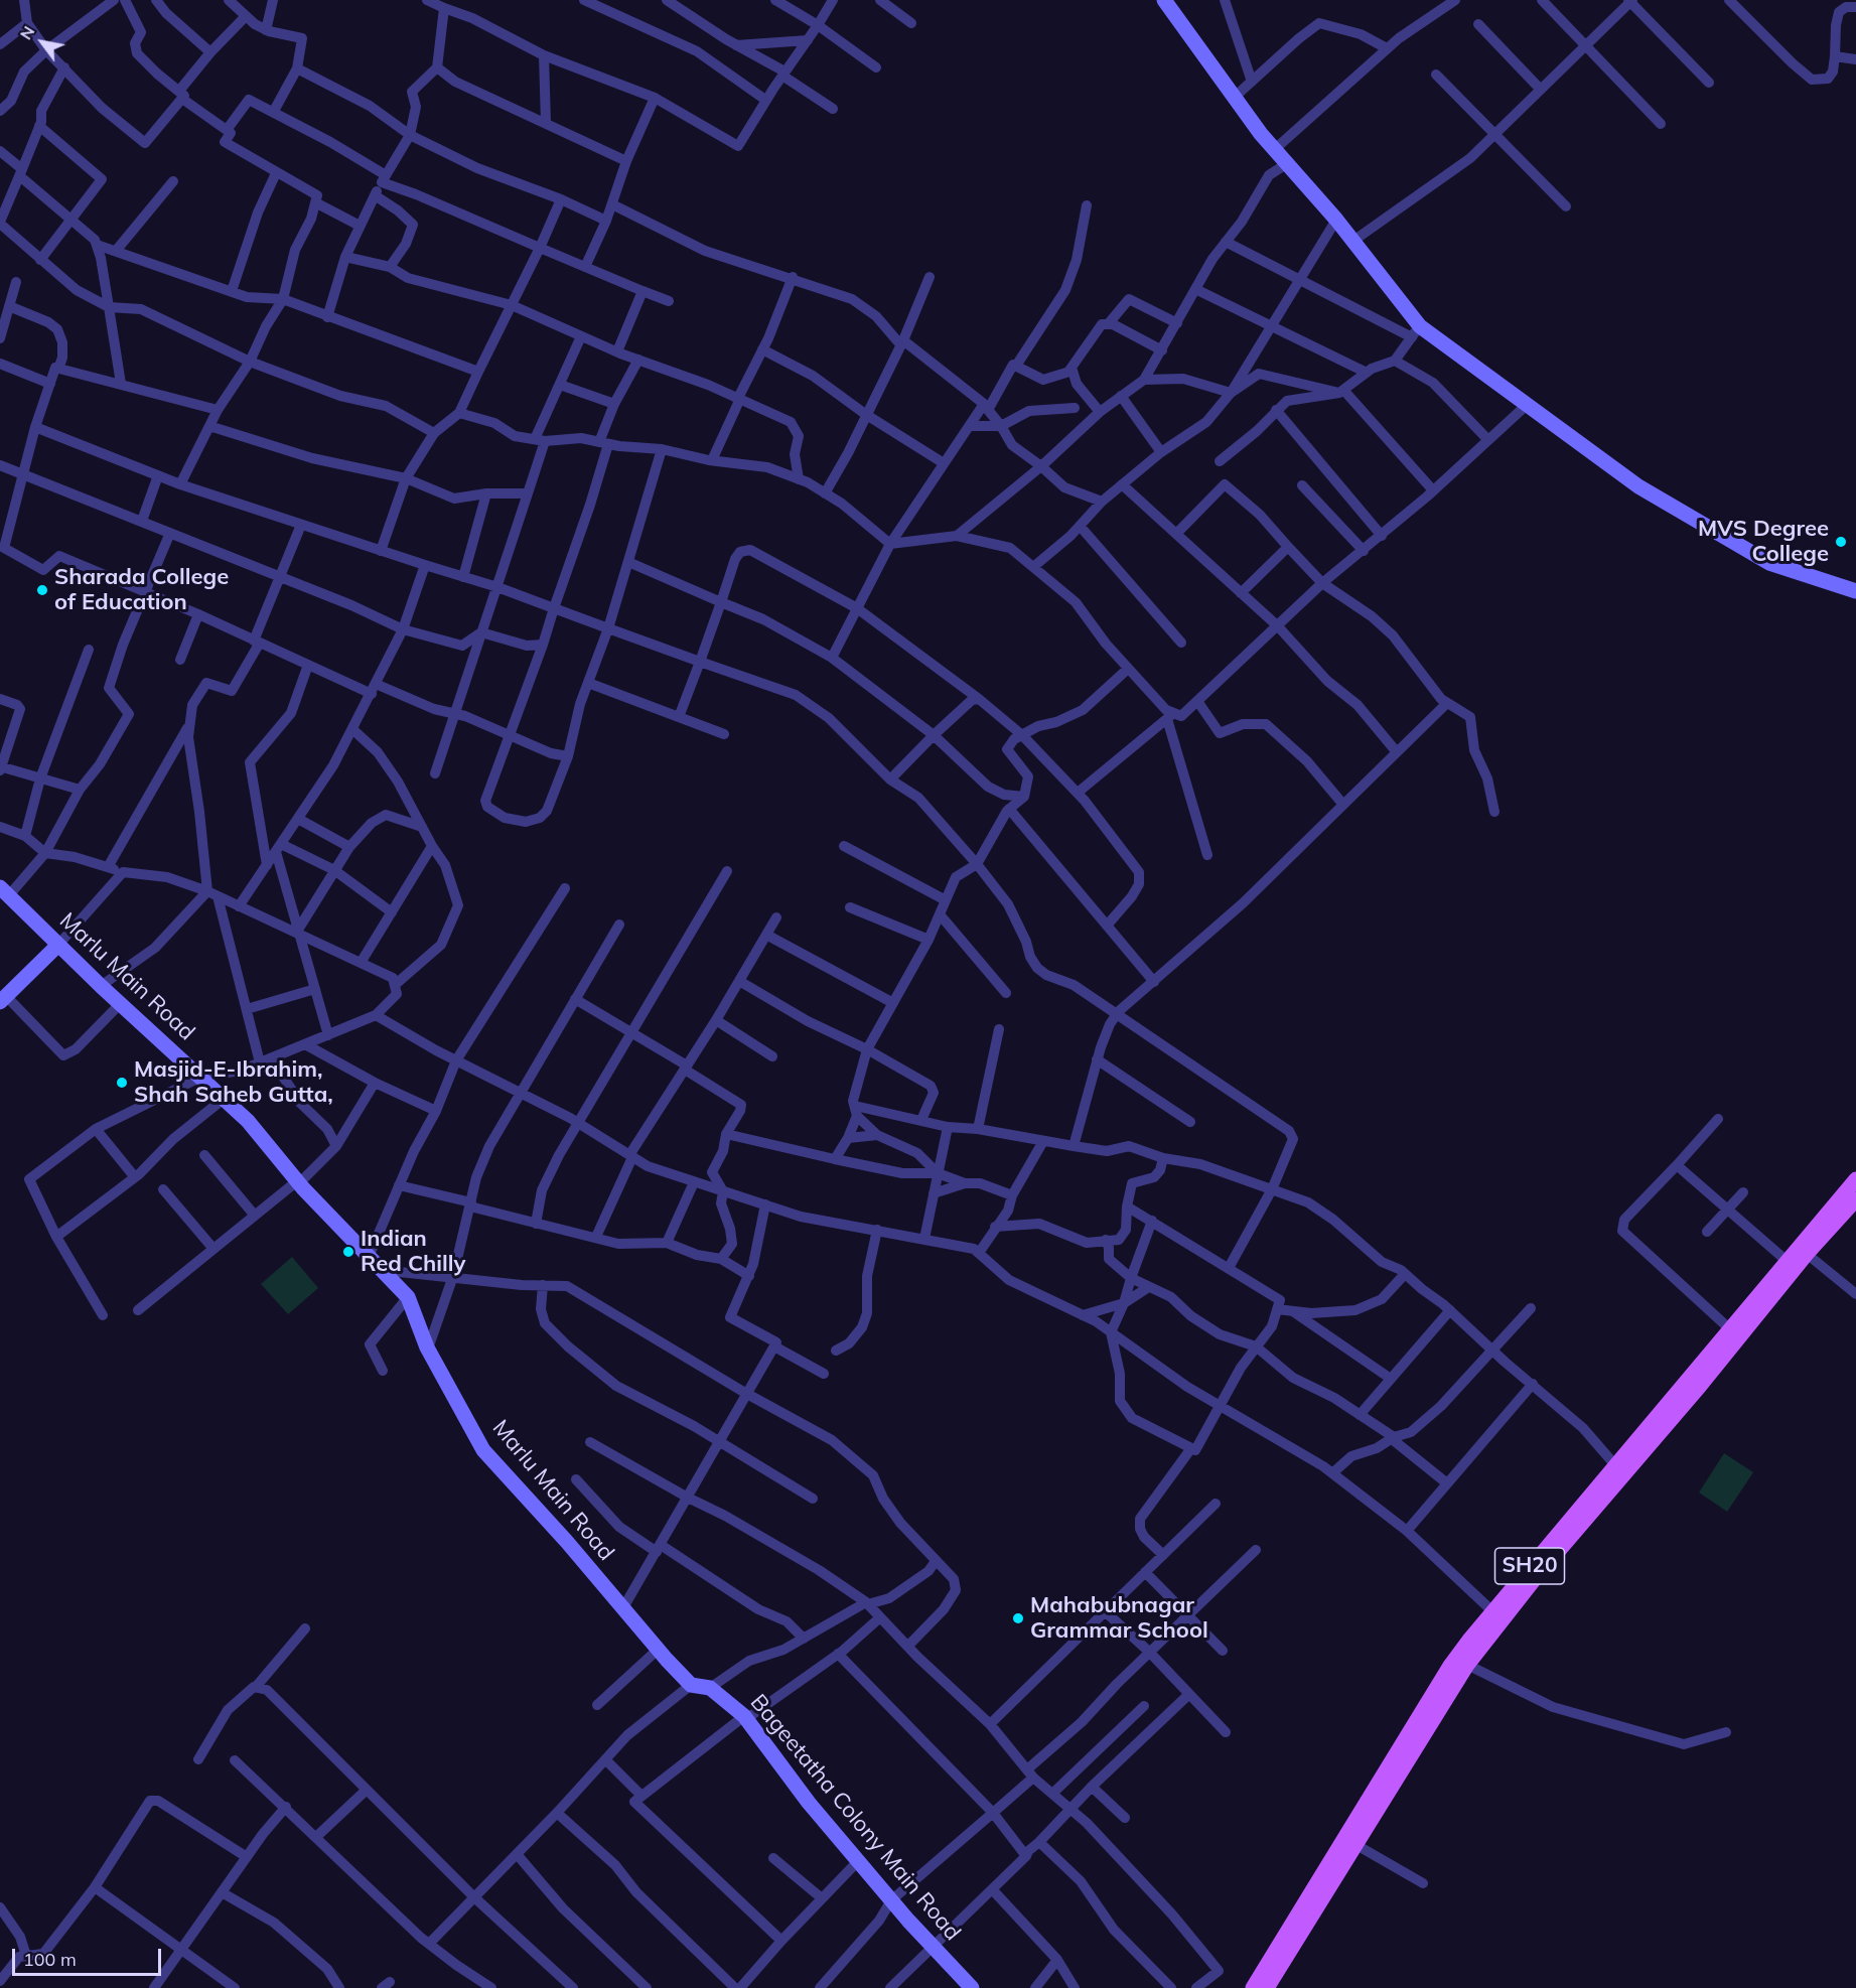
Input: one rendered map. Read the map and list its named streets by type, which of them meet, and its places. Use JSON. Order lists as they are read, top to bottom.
{
  "streets": {
    "main road": ["SH20"],
    "street": ["Marlu Main Road", "Bageetatha Colony Main Road"]
  },
  "places": [
    "MVS Degree College",
    "Sharada College of Education",
    "Masjid-E-Ibrahim, Shah Saheb Gutta,",
    "Indian Red Chilly",
    "Mahabubnagar Grammar School"
  ],
  "scale_bar": "100 m",
  "north": "top left"
}
